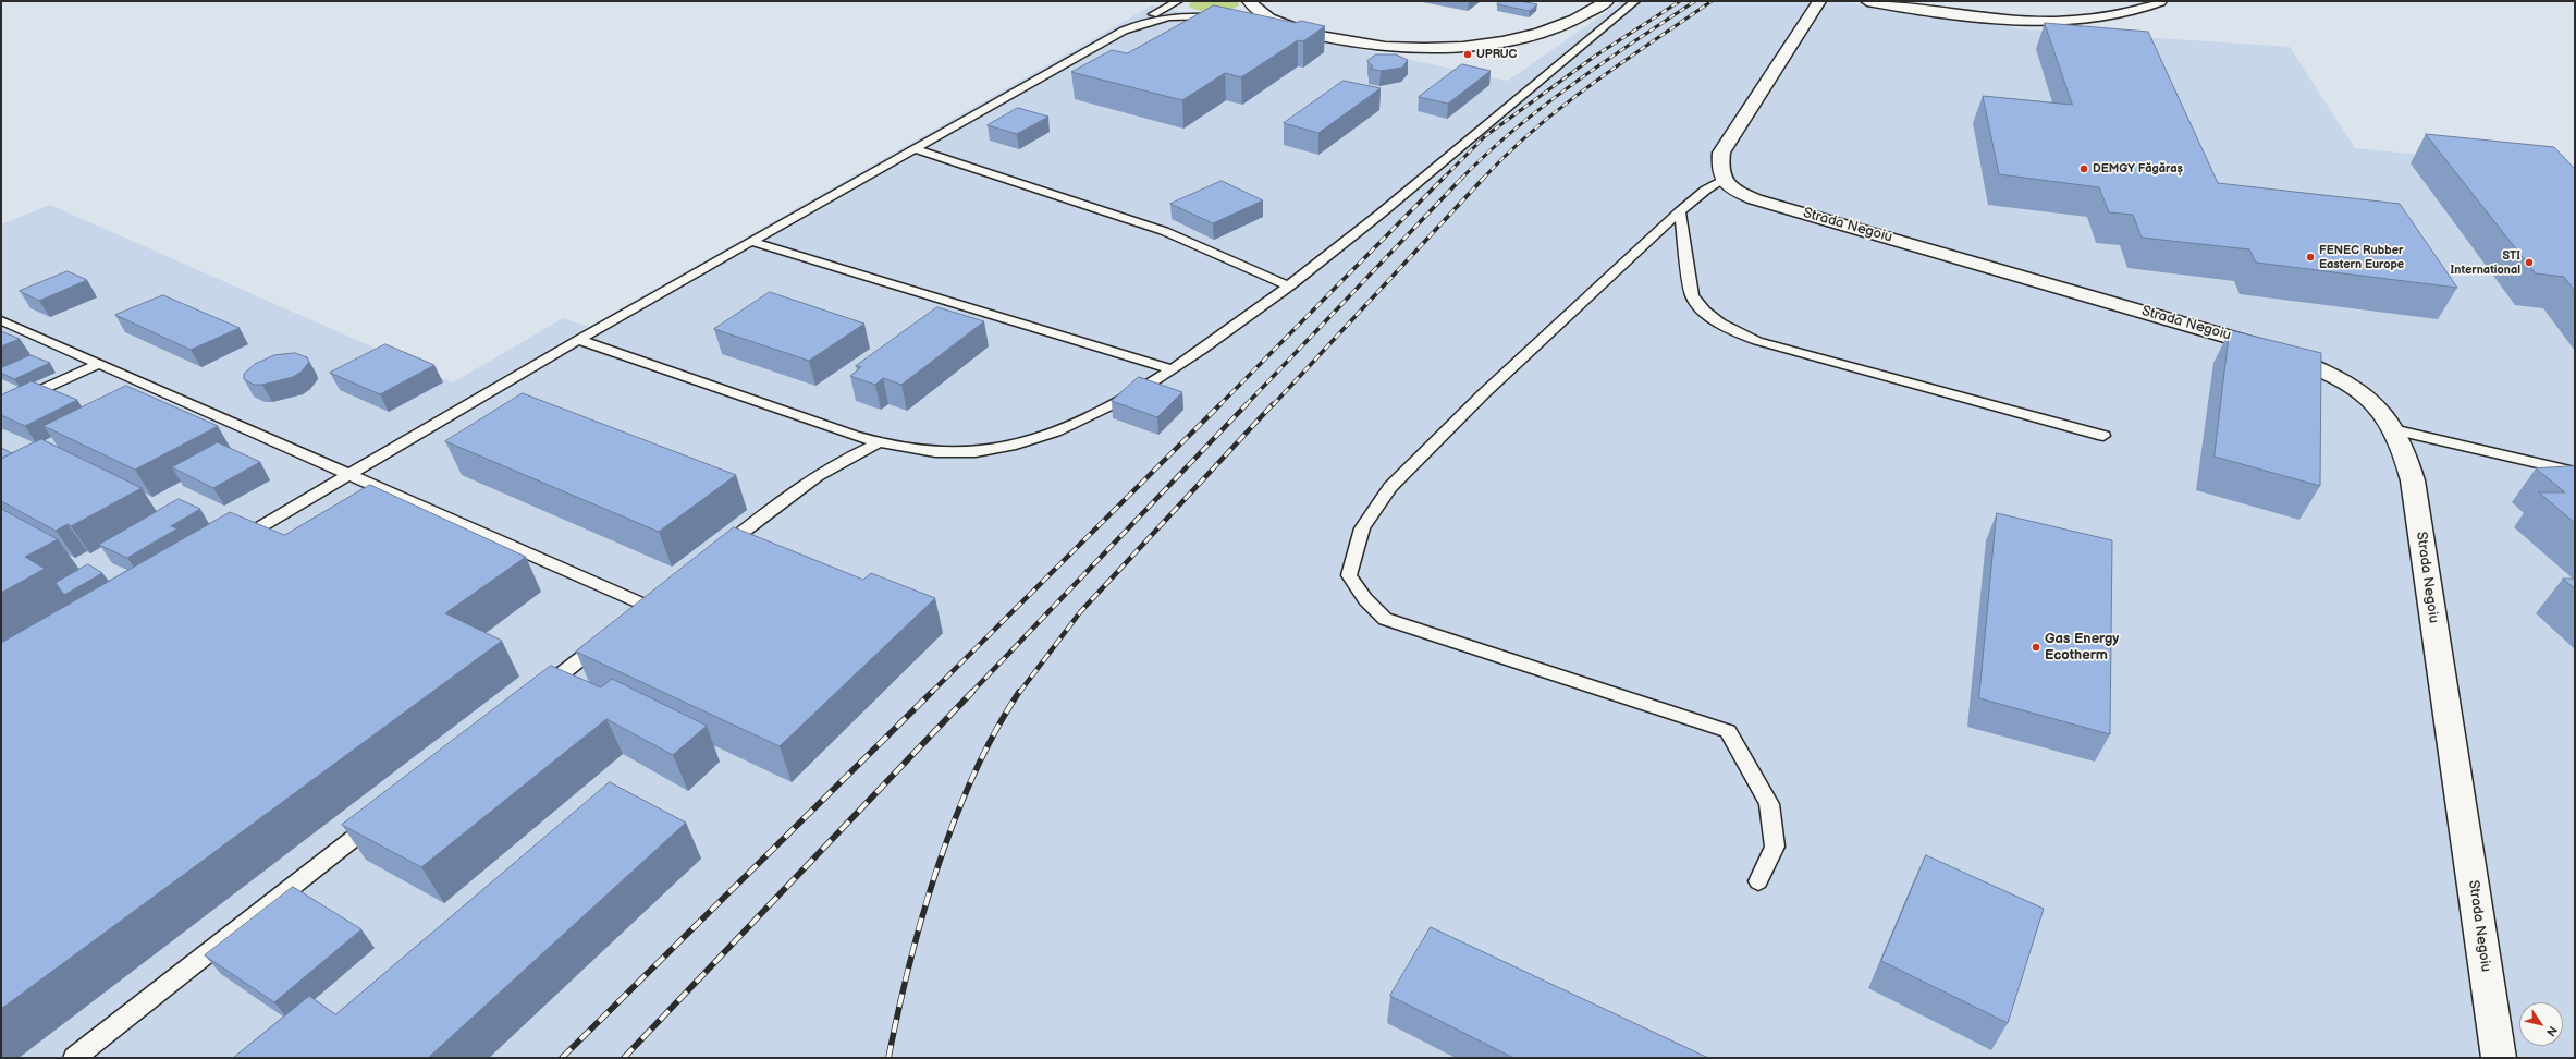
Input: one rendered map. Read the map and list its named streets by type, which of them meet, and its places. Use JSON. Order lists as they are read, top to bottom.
{
  "streets": {
    "main road": ["Strada Negoiu"]
  },
  "places": [
    "UPRUC",
    "DEMGY Făgăraș",
    "FENEC Rubber Eastern Europe",
    "STI International",
    "Gas Energy Ecotherm"
  ],
  "north": "bottom right"
}
